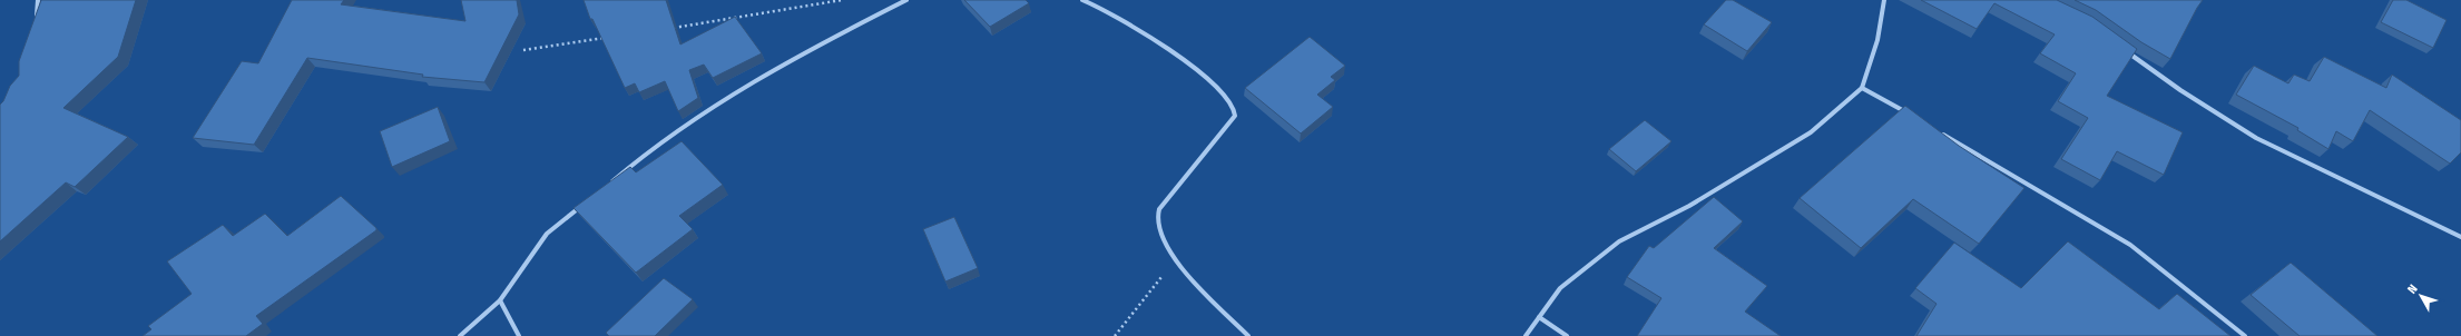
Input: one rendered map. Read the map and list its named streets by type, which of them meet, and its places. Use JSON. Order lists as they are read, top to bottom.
{
  "north": "top left"
}
